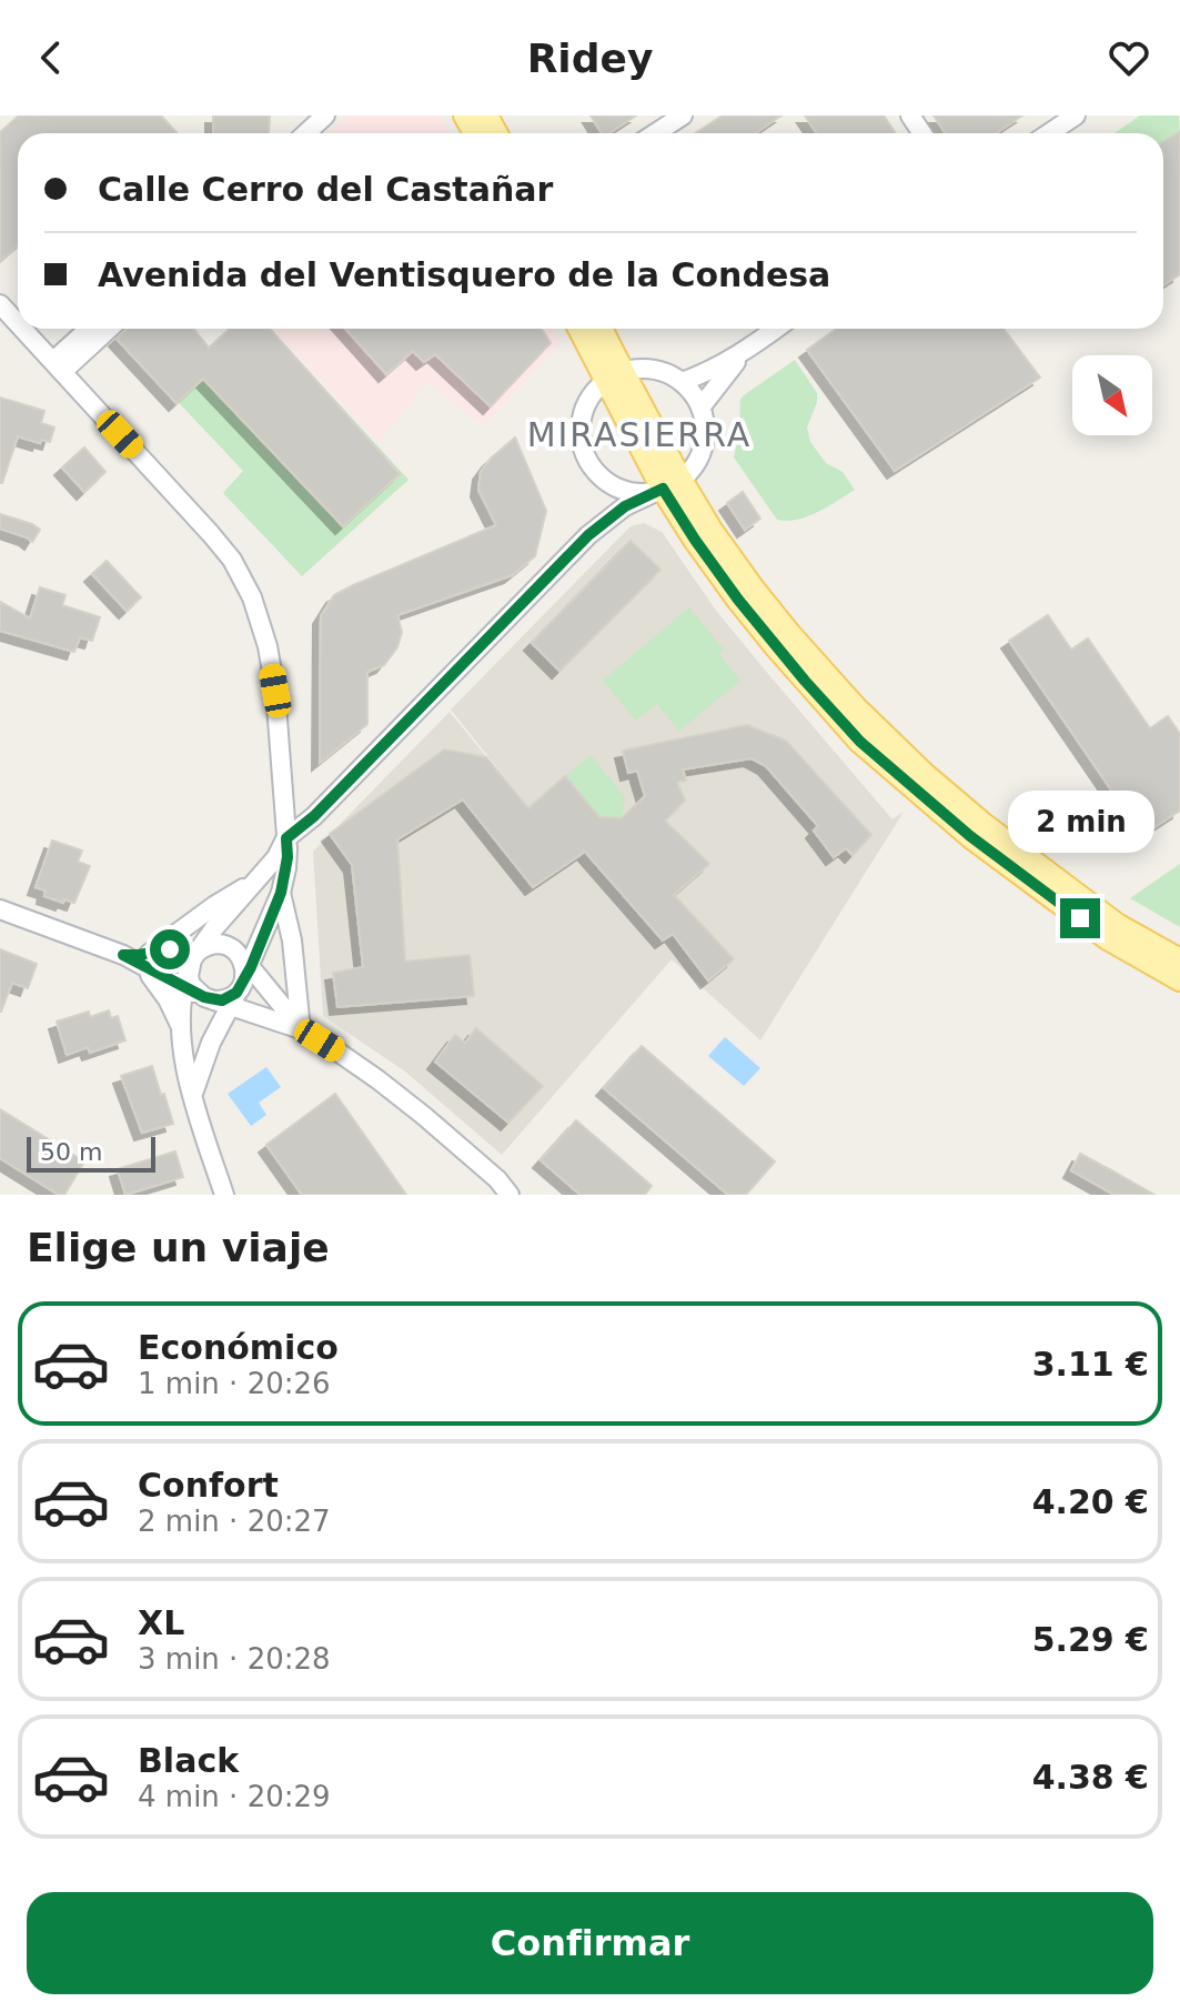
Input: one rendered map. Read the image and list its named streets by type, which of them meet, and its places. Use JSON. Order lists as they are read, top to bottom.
{
  "districts": ["MIRASIERRA"],
  "scale_bar": "50 m",
  "north": "bottom right",
  "page": {
    "header": "Ridey",
    "banner": ["Calle Cerro del Castañar", "Avenida del Ventisquero de la Condesa"],
    "bubble": "2 min",
    "scale": "50 m",
    "heading": "Elige un viaje",
    "list": [
      {
        "name": "Económico",
        "note": "1 min · 20:26",
        "value": "3.11 €"
      },
      {
        "name": "Confort",
        "note": "2 min · 20:27",
        "value": "4.20 €"
      },
      {
        "name": "XL",
        "note": "3 min · 20:28",
        "value": "5.29 €"
      },
      {
        "name": "Black",
        "note": "4 min · 20:29",
        "value": "4.38 €"
      }
    ],
    "buttons": "Confirmar"
  }
}
